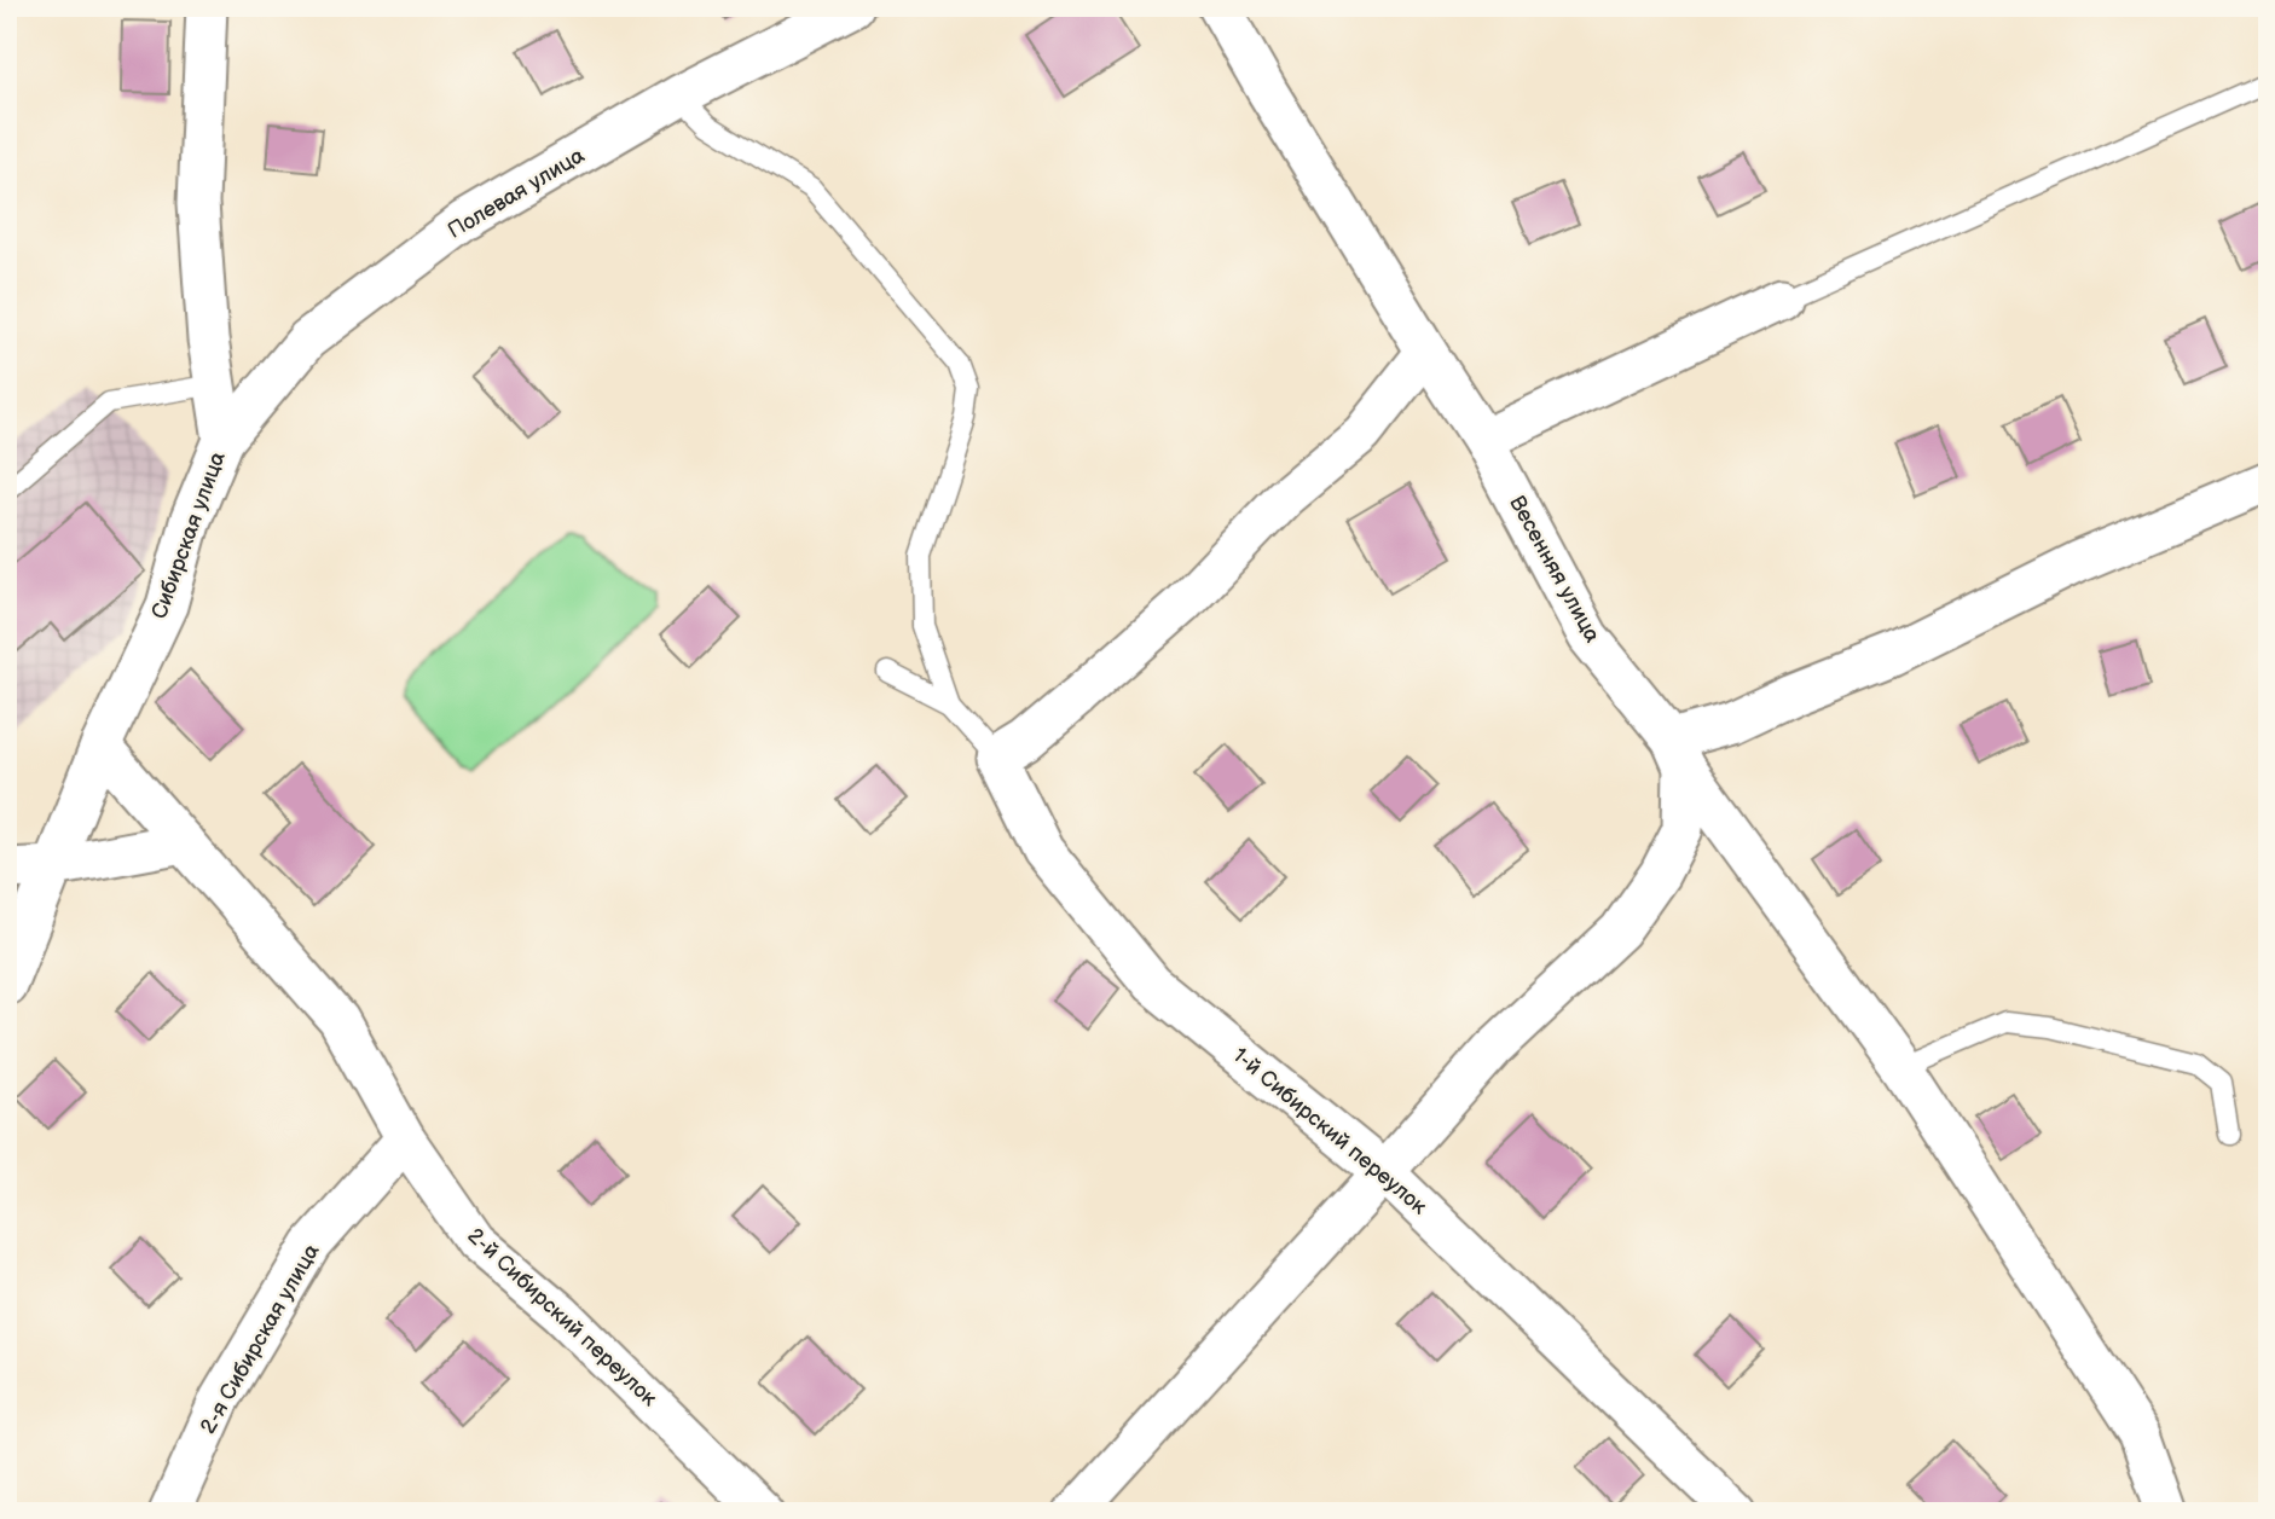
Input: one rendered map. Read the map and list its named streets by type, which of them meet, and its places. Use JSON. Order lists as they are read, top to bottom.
{
  "streets": {
    "street": [
      "Полевая улица",
      "Сибирская улица",
      "Весенняя улица",
      "1-й Сибирский переулок",
      "2-й Сибирский переулок",
      "2-я Сибирская улица"
    ]
  },
  "crossings": [
    ["Полевая улица", "Сибирская улица"],
    ["Сибирская улица", "2-й Сибирский переулок"],
    ["2-й Сибирский переулок", "2-я Сибирская улица"]
  ]
}
